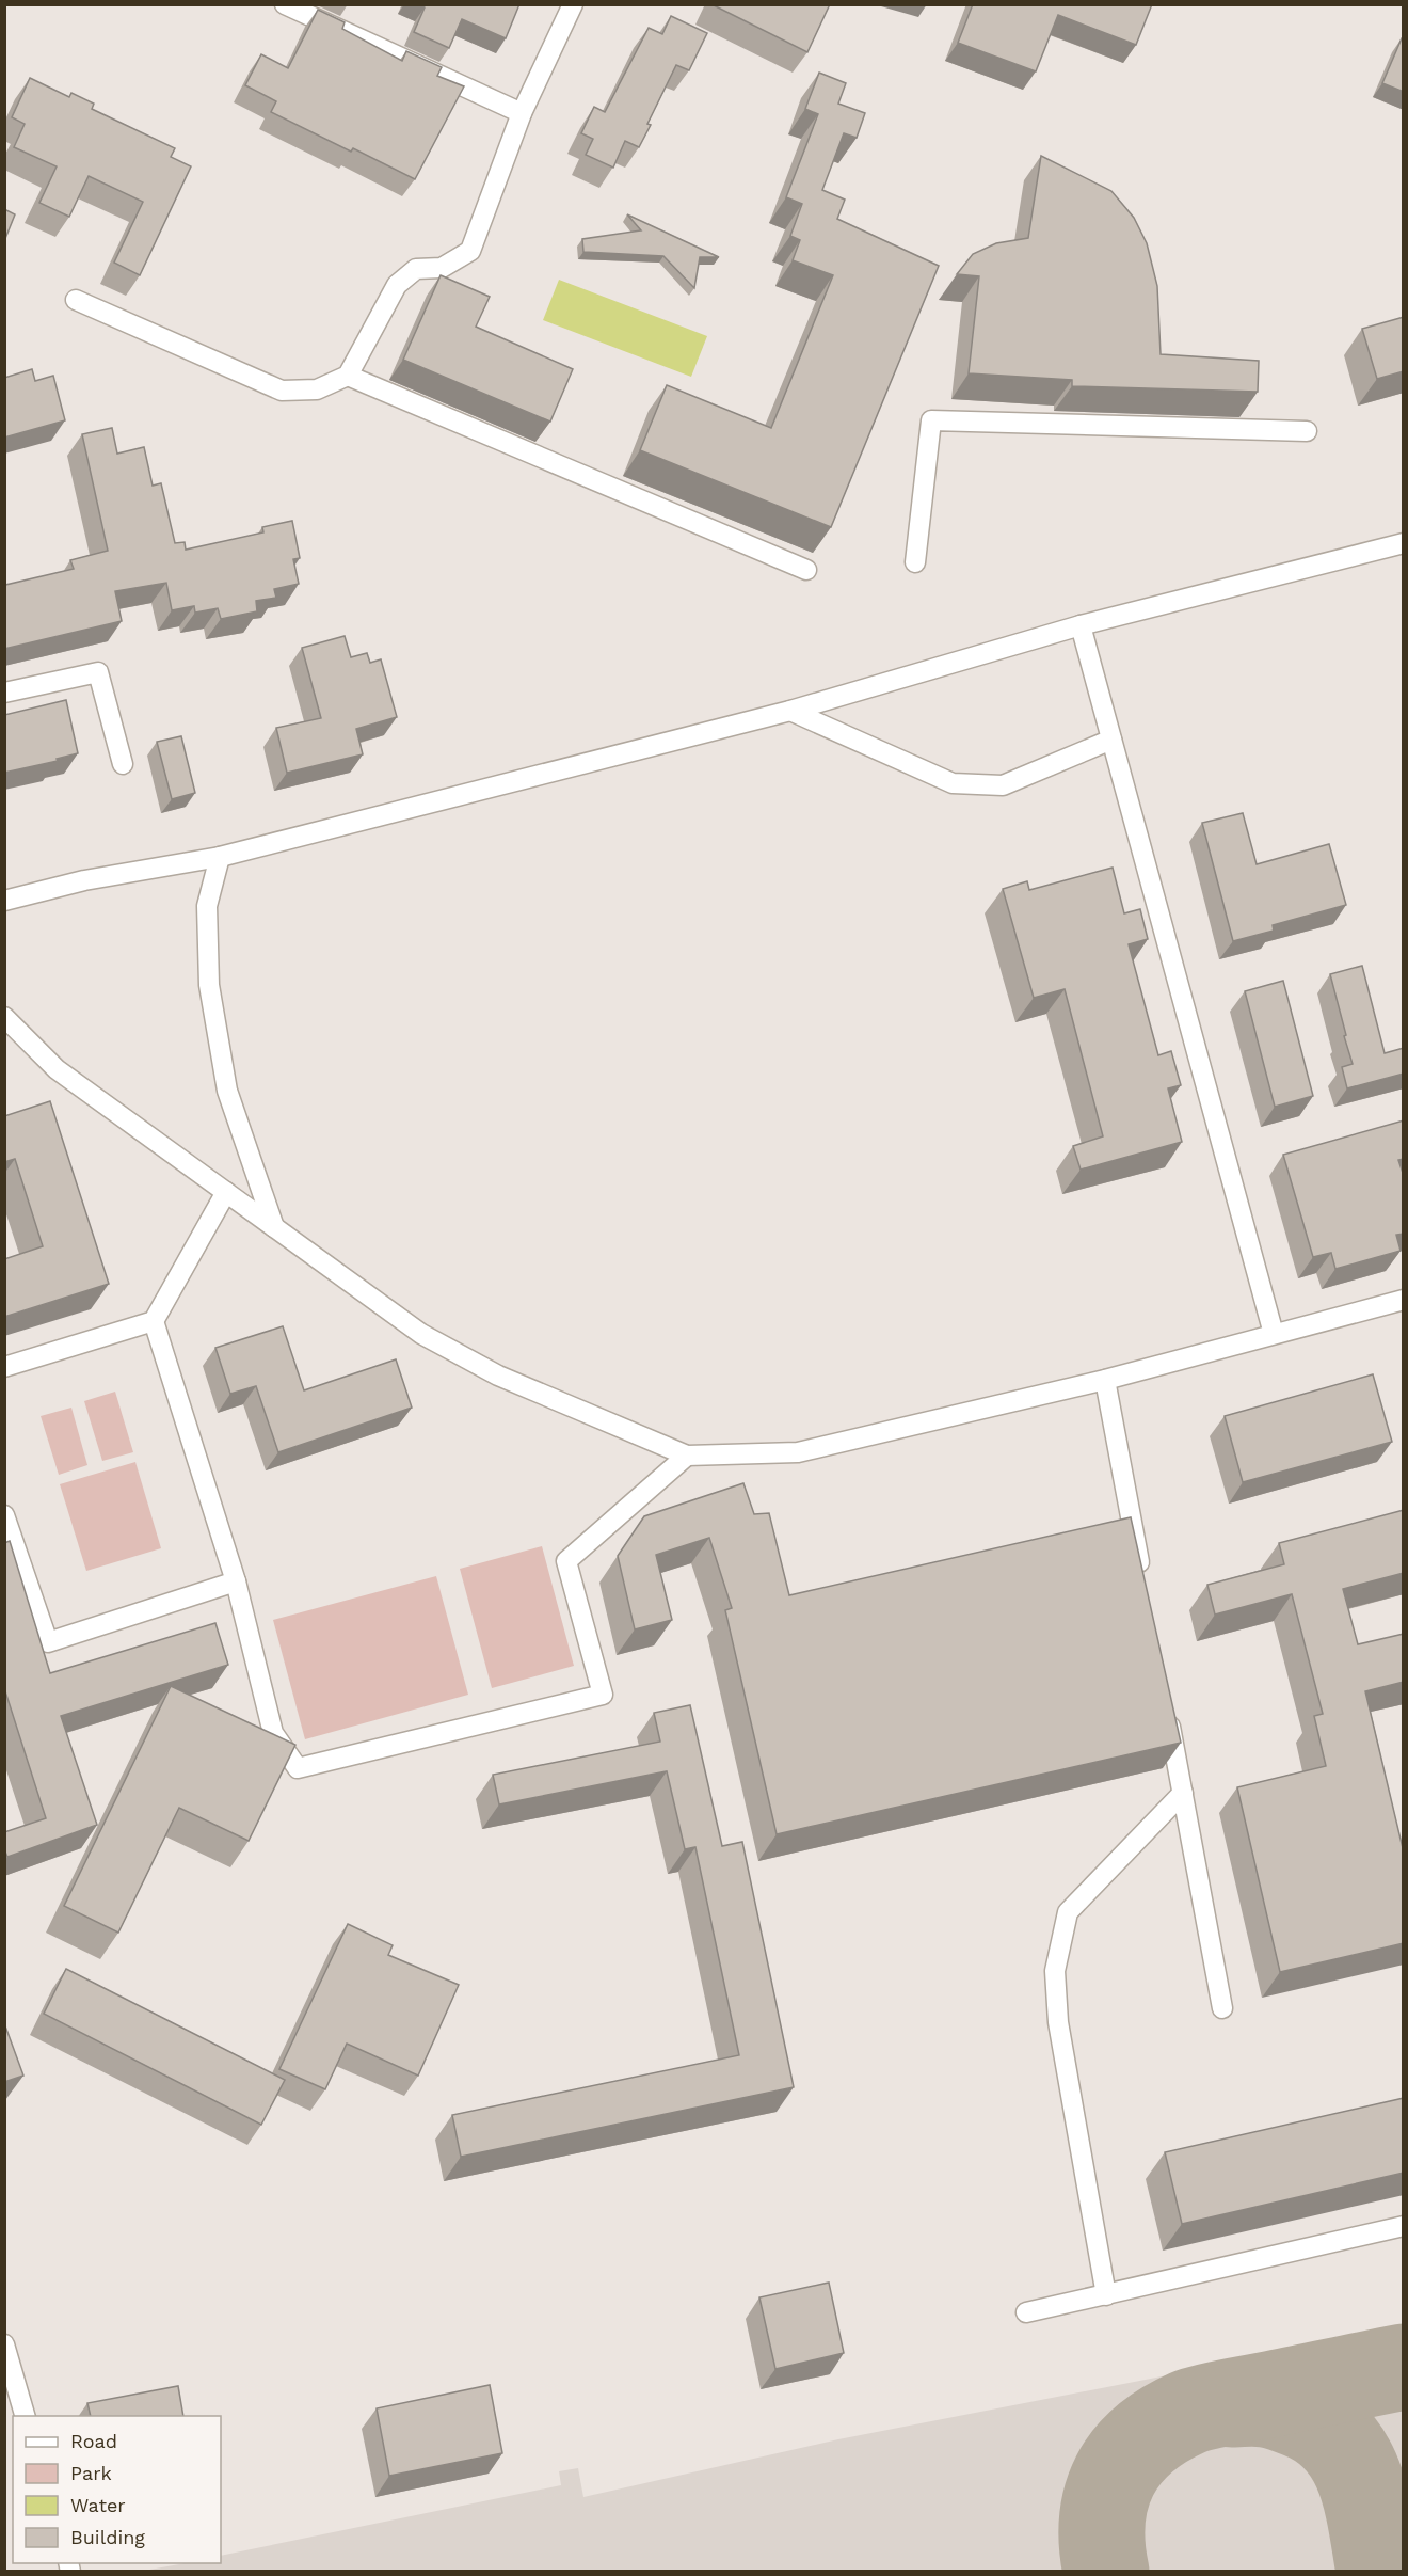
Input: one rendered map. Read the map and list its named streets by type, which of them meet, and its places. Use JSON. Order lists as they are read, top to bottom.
{
  "legend": [
    "Road",
    "Park",
    "Water",
    "Building"
  ]
}
